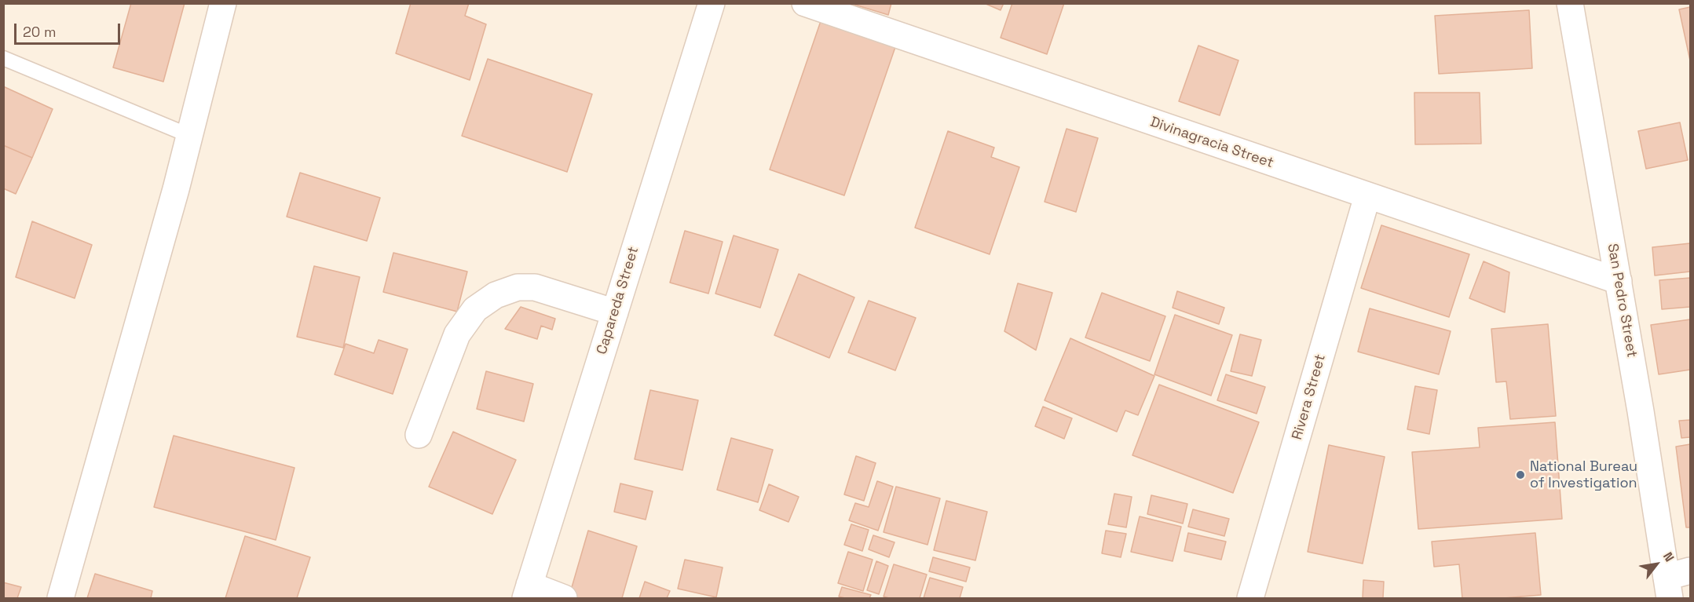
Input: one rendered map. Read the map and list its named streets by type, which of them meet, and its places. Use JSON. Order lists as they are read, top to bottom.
{
  "streets": {
    "street": [
      "Divinagracia Street",
      "Capareda Street",
      "San Pedro Street",
      "Rivera Street"
    ]
  },
  "crossings": [
    ["Divinagracia Street", "San Pedro Street"],
    ["Divinagracia Street", "Rivera Street"]
  ],
  "places": ["National Bureau of Investigation"],
  "scale_bar": "20 m",
  "north": "top right"
}
